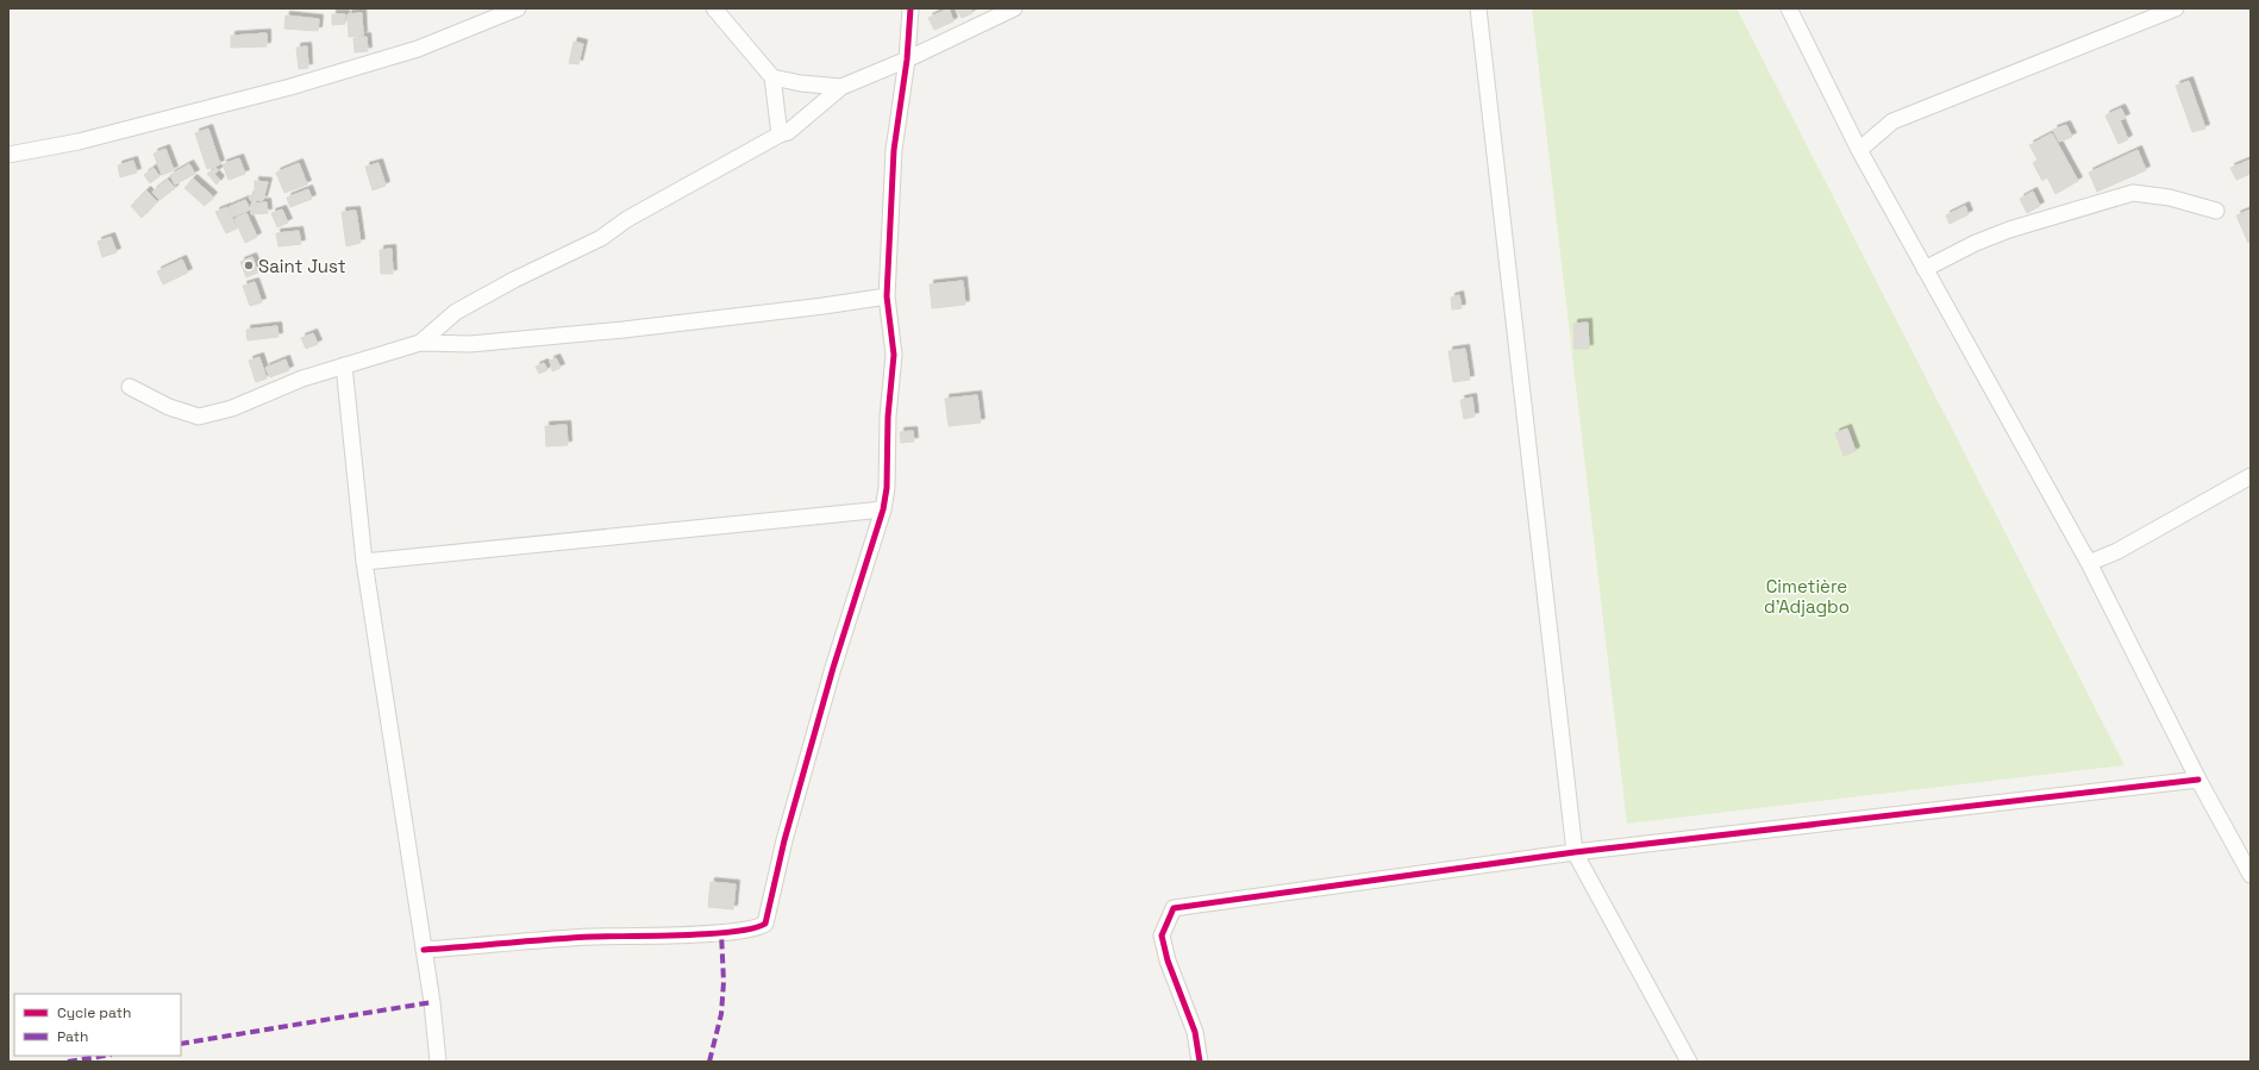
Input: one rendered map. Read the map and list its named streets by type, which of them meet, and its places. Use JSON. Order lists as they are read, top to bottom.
{
  "parks": ["Cimetière d'Adjagbo"],
  "places": ["Saint Just"],
  "legend": ["Cycle path", "Path"]
}
